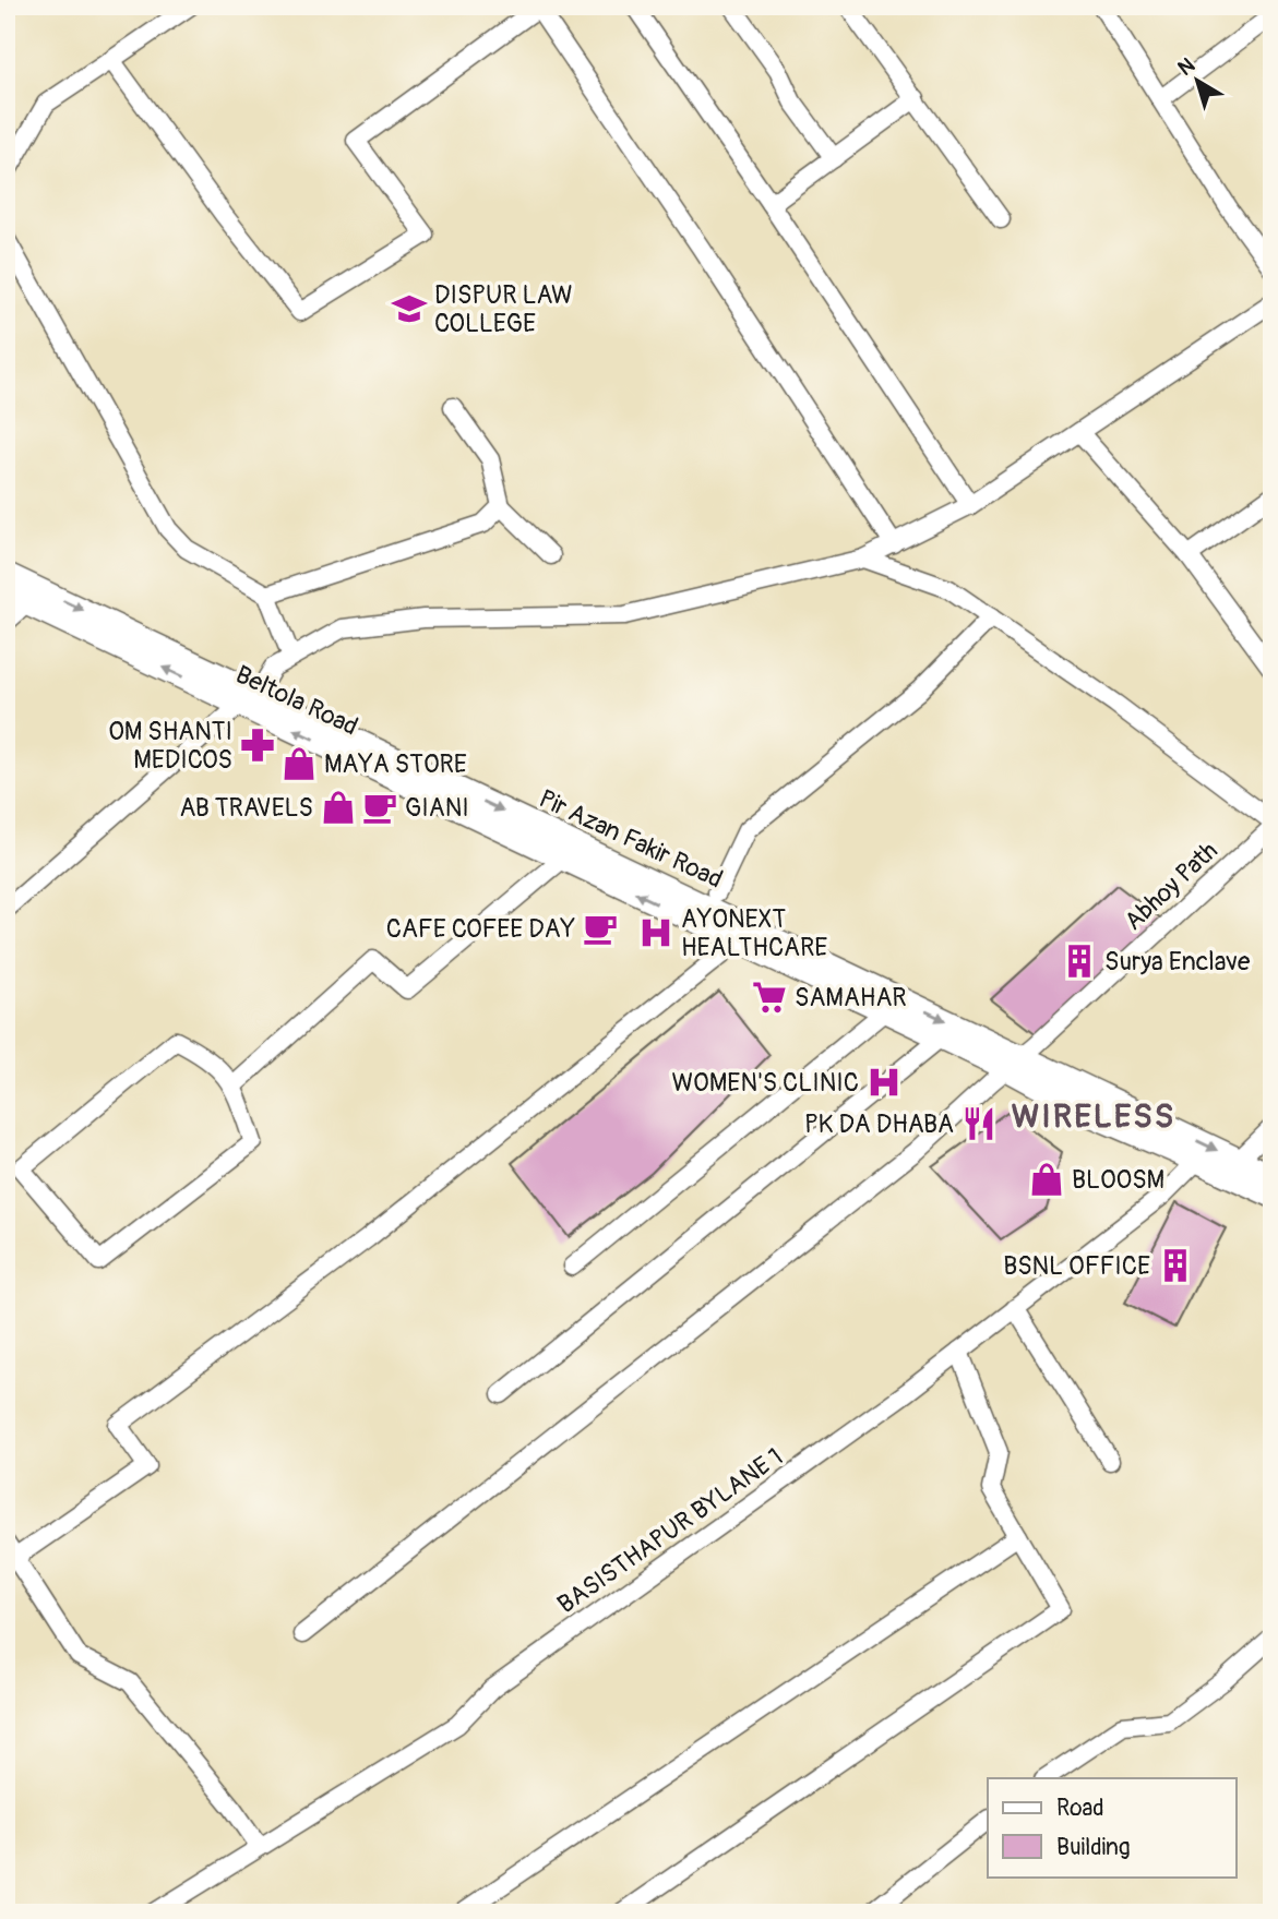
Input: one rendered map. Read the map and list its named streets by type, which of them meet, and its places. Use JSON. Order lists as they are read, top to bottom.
{
  "streets": {
    "main road": ["Beltola Road", "Pir Azan Fakir Road"],
    "street": ["Abhoy Path", "BASISTHAPUR BYLANE 1"]
  },
  "crossings": [
    ["Beltola Road", "Pir Azan Fakir Road"],
    ["Pir Azan Fakir Road", "Abhoy Path"],
    ["Pir Azan Fakir Road", "BASISTHAPUR BYLANE 1"]
  ],
  "one_way": ["Beltola Road"],
  "districts": ["WIRELESS"],
  "places": {
    "school or university": ["DISPUR LAW COLLEGE"],
    "pharmacy": ["OM SHANTI MEDICOS"],
    "shop": ["MAYA STORE", "AB TRAVELS", "BLOOSM"],
    "cafe": ["GIANI", "CAFE COFEE DAY"],
    "hospital": ["AYONEXT HEALTHCARE", "WOMEN'S CLINIC"],
    "building": ["Surya Enclave", "BSNL OFFICE"],
    "supermarket": ["SAMAHAR"],
    "restaurant": ["PK DA DHABA"]
  },
  "legend": ["Road", "Building"],
  "north": "top left"
}
